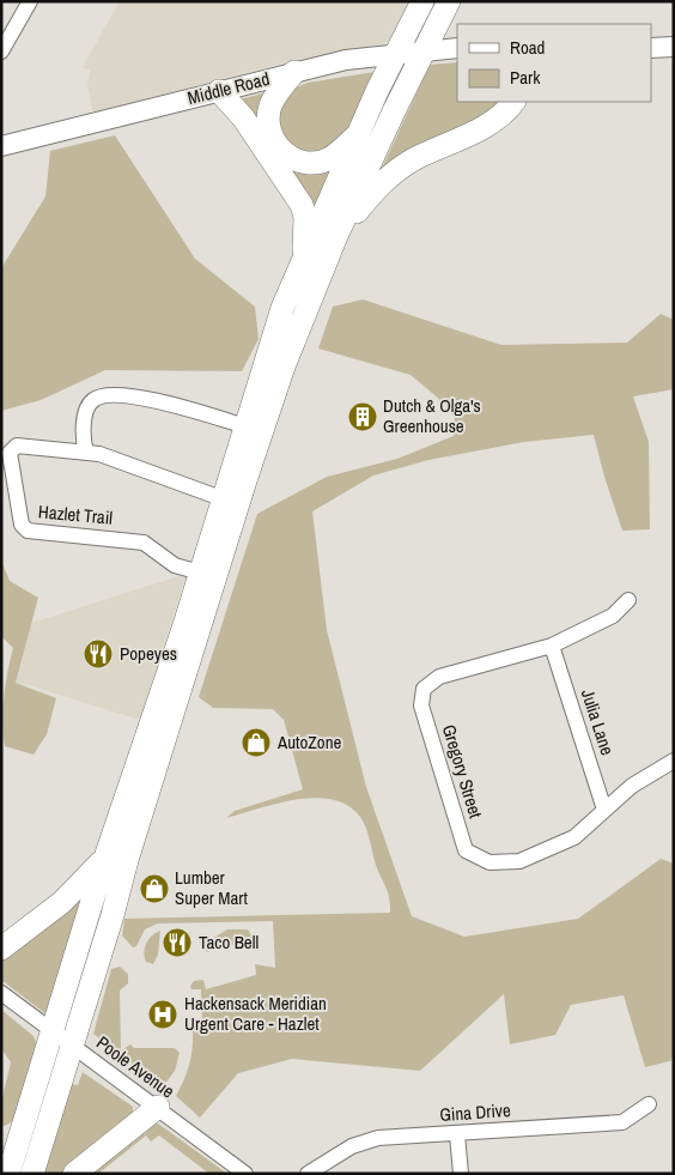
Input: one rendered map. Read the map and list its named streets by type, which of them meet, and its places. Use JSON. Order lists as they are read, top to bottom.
{
  "streets": {
    "main road": ["Middle Road"],
    "street": [
      "Hazlet Trail",
      "Julia Lane",
      "Gregory Street",
      "Poole Avenue",
      "Gina Drive"
    ]
  },
  "crossings": [
    ["Julia Lane", "Gregory Street"]
  ],
  "places": {
    "building": ["Dutch & Olga's Greenhouse"],
    "restaurant": ["Popeyes", "Taco Bell"],
    "shop": ["AutoZone", "Lumber Super Mart"],
    "hospital": ["Hackensack Meridian Urgent Care - Hazlet"]
  },
  "legend": ["Road", "Park"]
}
